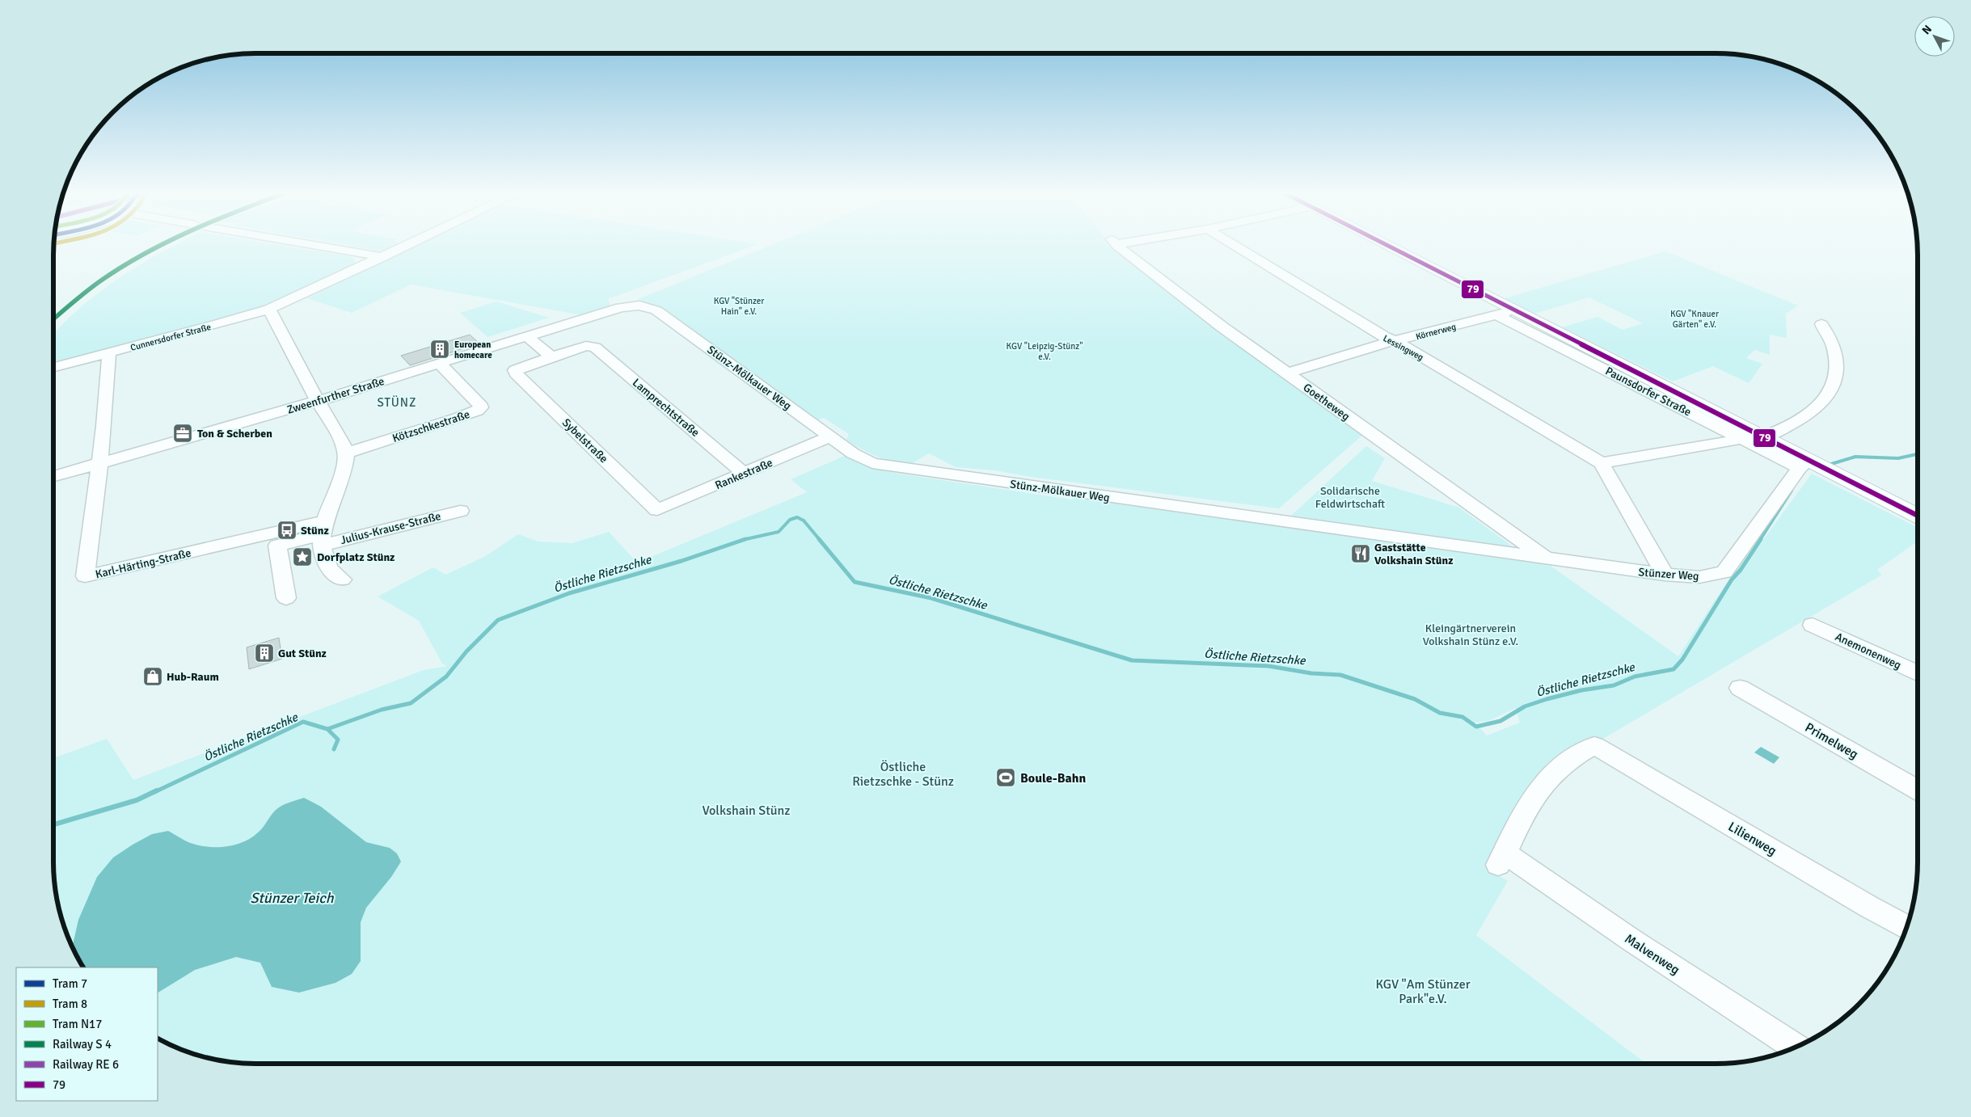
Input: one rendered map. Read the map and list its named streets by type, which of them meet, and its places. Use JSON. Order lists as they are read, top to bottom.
{
  "streets": {
    "main road": ["Paunsdorfer Straße"],
    "street": [
      "Körnerweg",
      "Cunnersdorfer Straße",
      "Lessingweg",
      "Stünz-Mölkauer Weg",
      "Zweenfurther Straße",
      "Goetheweg",
      "Lamprechtstraße",
      "Kötzschkestraße",
      "Sybelstraße",
      "Rankestraße",
      "Julius-Krause-Straße",
      "Karl-Härting-Straße",
      "Stünzer Weg",
      "Anemonenweg",
      "Primelweg",
      "Lilienweg",
      "Malvenweg"
    ]
  },
  "crossings": [
    ["Körnerweg", "Lessingweg"],
    ["Körnerweg", "Paunsdorfer Straße"],
    ["Körnerweg", "Goetheweg"],
    ["Cunnersdorfer Straße", "Karl-Härting-Straße"],
    ["Lessingweg", "Stünzer Weg"],
    ["Stünz-Mölkauer Weg", "Zweenfurther Straße"],
    ["Stünz-Mölkauer Weg", "Goetheweg"],
    ["Stünz-Mölkauer Weg", "Rankestraße"],
    ["Stünz-Mölkauer Weg", "Stünzer Weg"],
    ["Paunsdorfer Straße", "Stünzer Weg"],
    ["Zweenfurther Straße", "Kötzschkestraße"],
    ["Zweenfurther Straße", "Karl-Härting-Straße"],
    ["Goetheweg", "Stünzer Weg"],
    ["Lamprechtstraße", "Sybelstraße"],
    ["Lamprechtstraße", "Rankestraße"],
    ["Sybelstraße", "Rankestraße"],
    ["Julius-Krause-Straße", "Karl-Härting-Straße"],
    ["Lilienweg", "Malvenweg"]
  ],
  "districts": ["STÜNZ"],
  "water": ["Östliche Rietzschke", "Stünzer Teich"],
  "parks": [
    "KGV \"Stünzer Hain\" e.V.",
    "KGV \"Knauer Gärten\" e.V.",
    "KGV \"Leipzig-Stünz\" e.V.",
    "Solidarische Feldwirtschaft",
    "Kleingärtnerverein Volkshain Stünz e.V.",
    "Östliche Rietzschke - Stünz",
    "Volkshain Stünz",
    "KGV \"Am Stünzer Park\"e.V."
  ],
  "places": {
    "building": ["European homecare", "Gut Stünz"],
    "office": ["Ton & Scherben"],
    "bus stop": ["Stünz"],
    "restaurant": ["Gaststätte Volkshain Stünz"],
    "place": ["Dorfplatz Stünz"],
    "shop": ["Hub-Raum"],
    "sports": ["Boule-Bahn"]
  },
  "lines": ["transit line 79"],
  "legend": [
    "Tram 7",
    "Tram 8",
    "Tram N17",
    "Railway S 4",
    "Railway RE 6",
    "79"
  ],
  "north": "top left"
}
